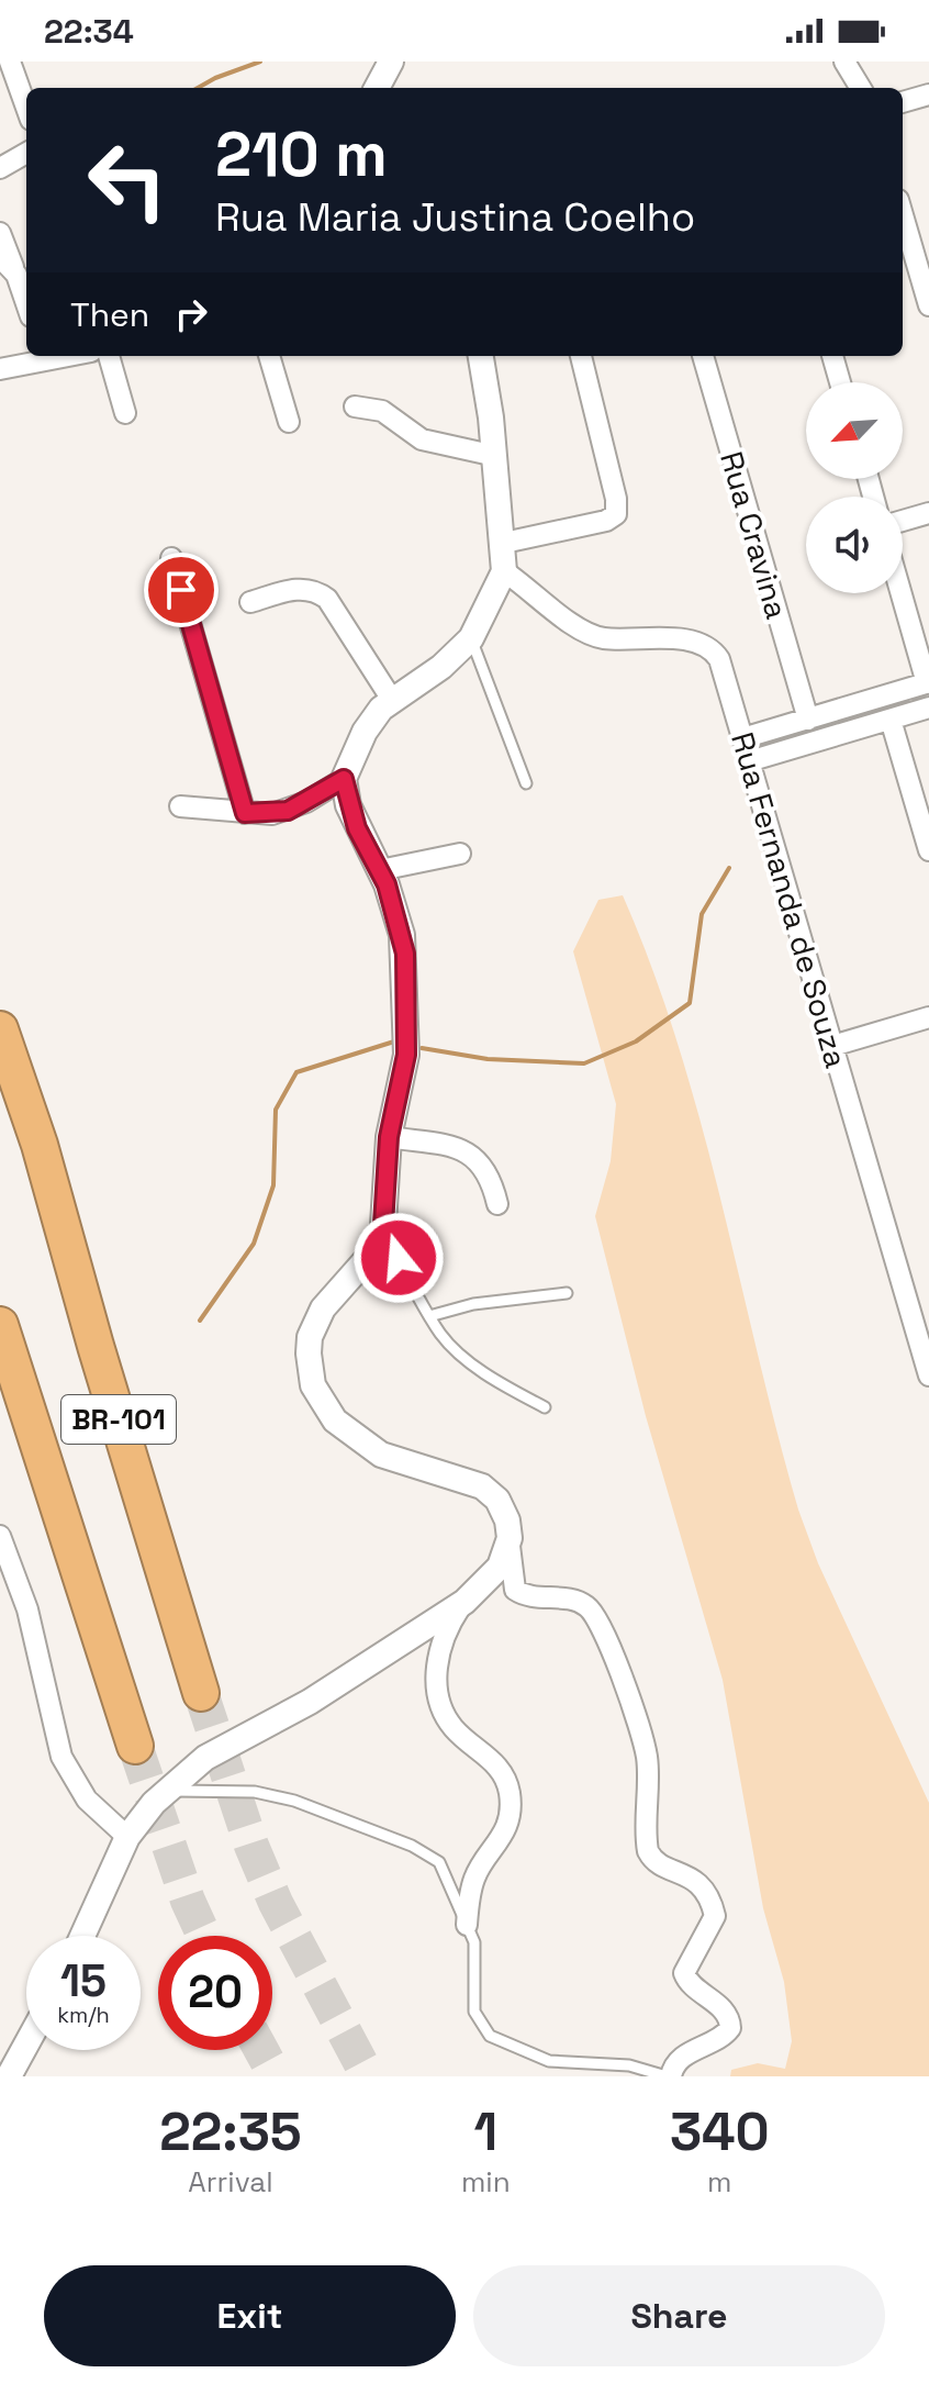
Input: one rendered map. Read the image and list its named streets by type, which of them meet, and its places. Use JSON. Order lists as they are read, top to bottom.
{
  "streets": {
    "highway": ["BR-101"],
    "street": ["Rua Cravina", "Rua Fernanda de Souza"]
  },
  "north": "bottom left",
  "page": {
    "status": "22:34",
    "turn": ["210 m", "Rua Maria Justina Coelho"],
    "then": "Then",
    "speed": "15 km/h",
    "limit": "20",
    "eta": [
      "22:35",
      "Arrival",
      "1",
      "min",
      "340",
      "m"
    ],
    "buttons": ["Exit", "Share"]
  }
}
